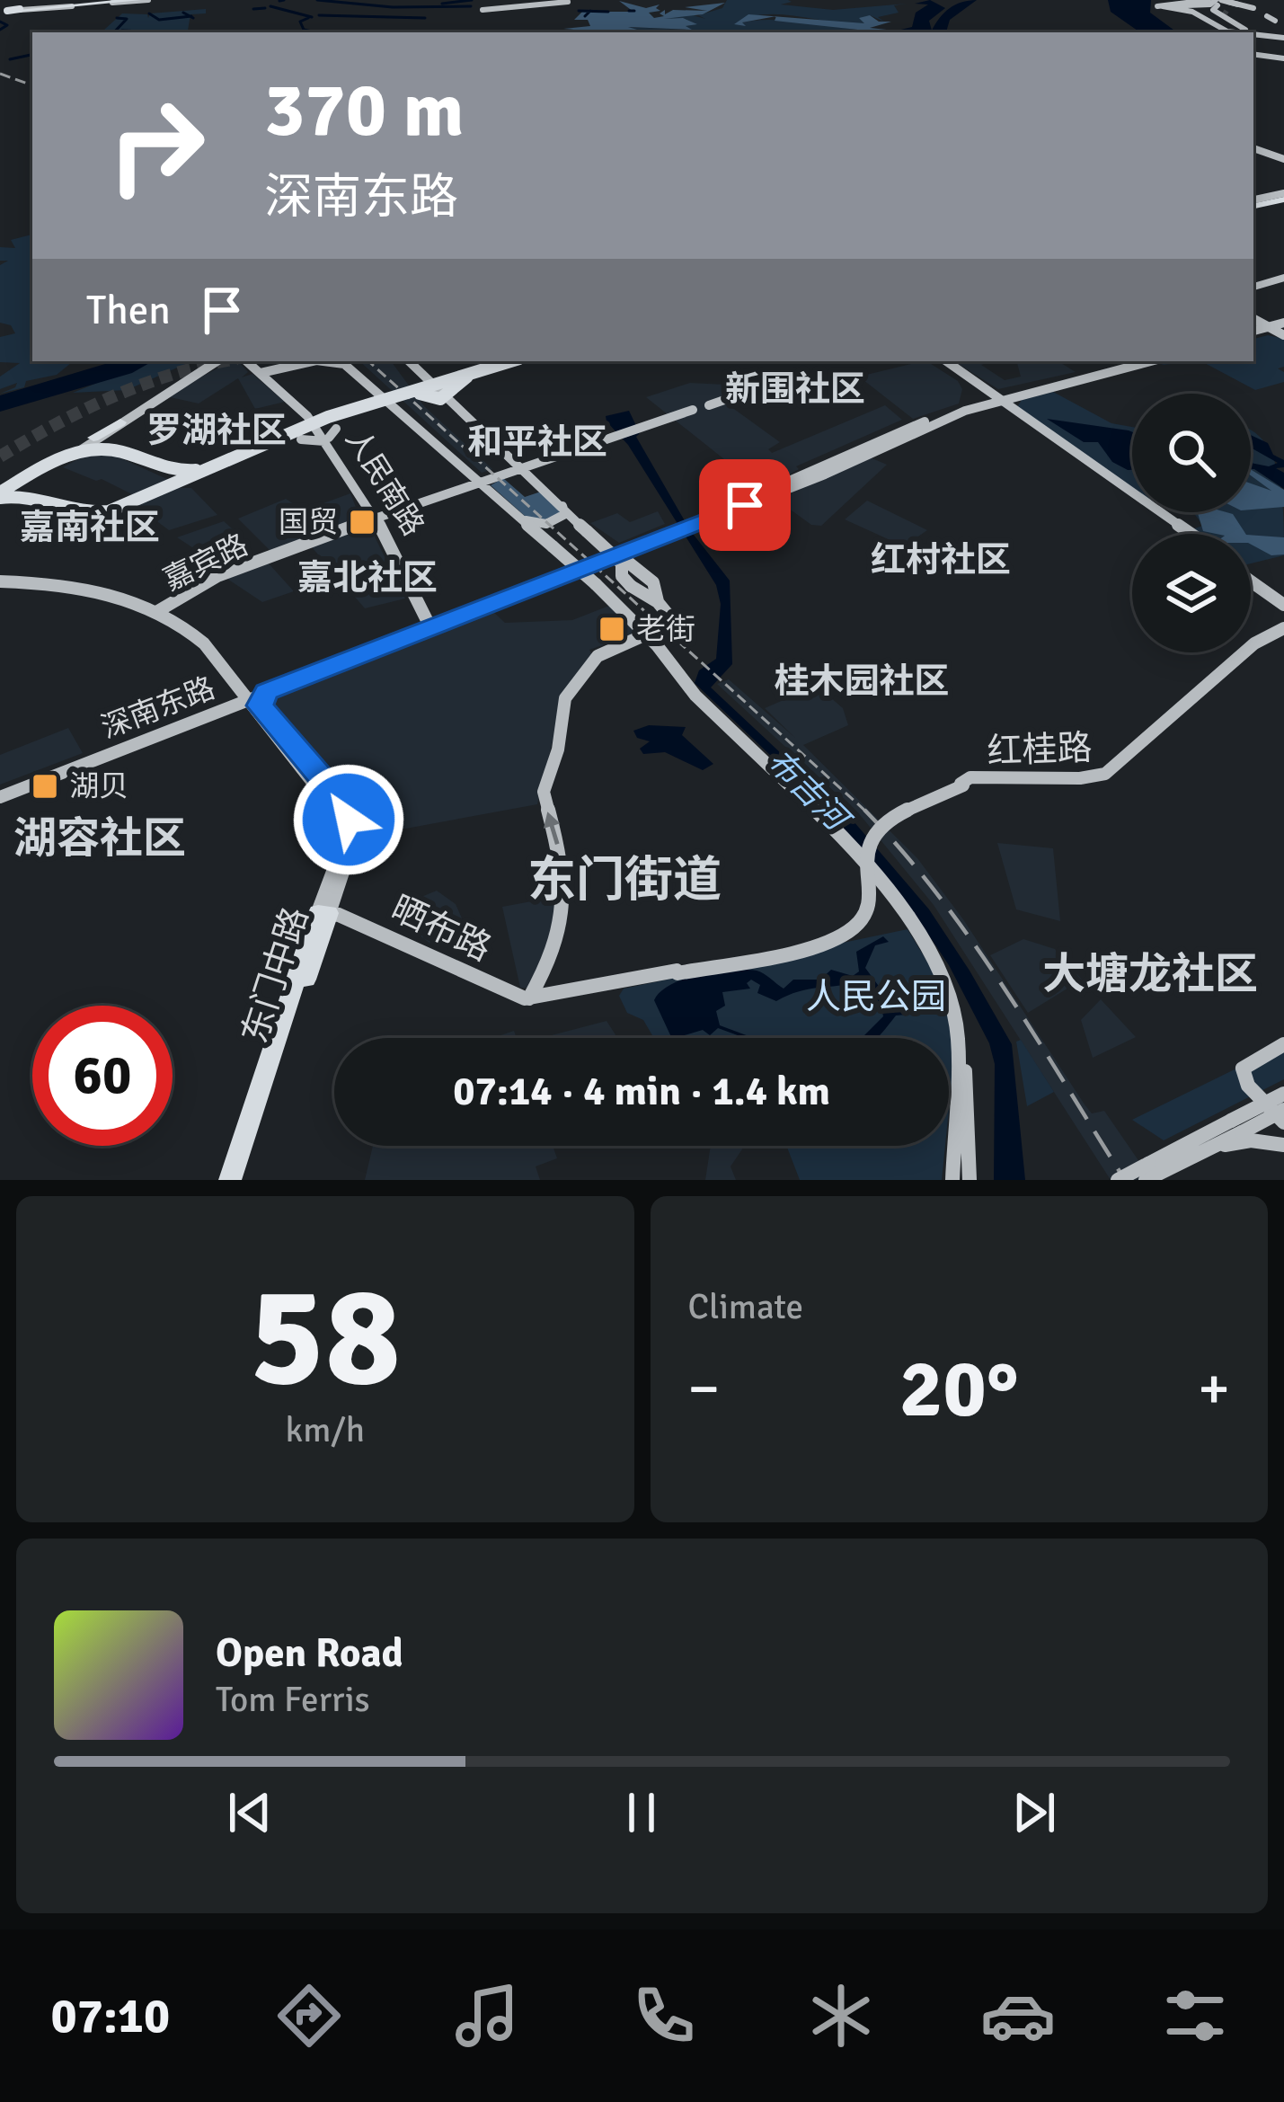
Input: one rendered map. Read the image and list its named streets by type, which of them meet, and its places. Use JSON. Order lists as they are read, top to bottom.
{
  "streets": {
    "highway": ["东门中路"],
    "main road": [
      "人民南路",
      "嘉宾路",
      "深南东路",
      "红桂路",
      "晒布路"
    ]
  },
  "crossings": [
    ["人民南路", "嘉宾路"],
    ["人民南路", "深南东路"],
    ["嘉宾路", "东门中路"],
    ["深南东路", "东门中路"],
    ["红桂路", "晒布路"],
    ["晒布路", "东门中路"]
  ],
  "districts": [
    "新围社区",
    "罗湖社区",
    "和平社区",
    "嘉南社区",
    "红村社区",
    "嘉北社区",
    "桂木园社区",
    "湖容社区",
    "东门街道",
    "大塘龙社区"
  ],
  "water": ["布吉河"],
  "parks": ["人民公园"],
  "places": {
    "transit": ["国贸", "老街", "湖贝"]
  },
  "page": {
    "turn": ["370 m", "深南东路"],
    "then": "Then",
    "limit": "60",
    "trip": "07:14 · 4 min · 1.4 km",
    "tile": [
      ["58", "km/h"],
      "Climate"
    ],
    "heat": ["−", "20°", "+"],
    "song": ["Open Road", "Tom Ferris"],
    "tabs": "07:10"
  }
}
